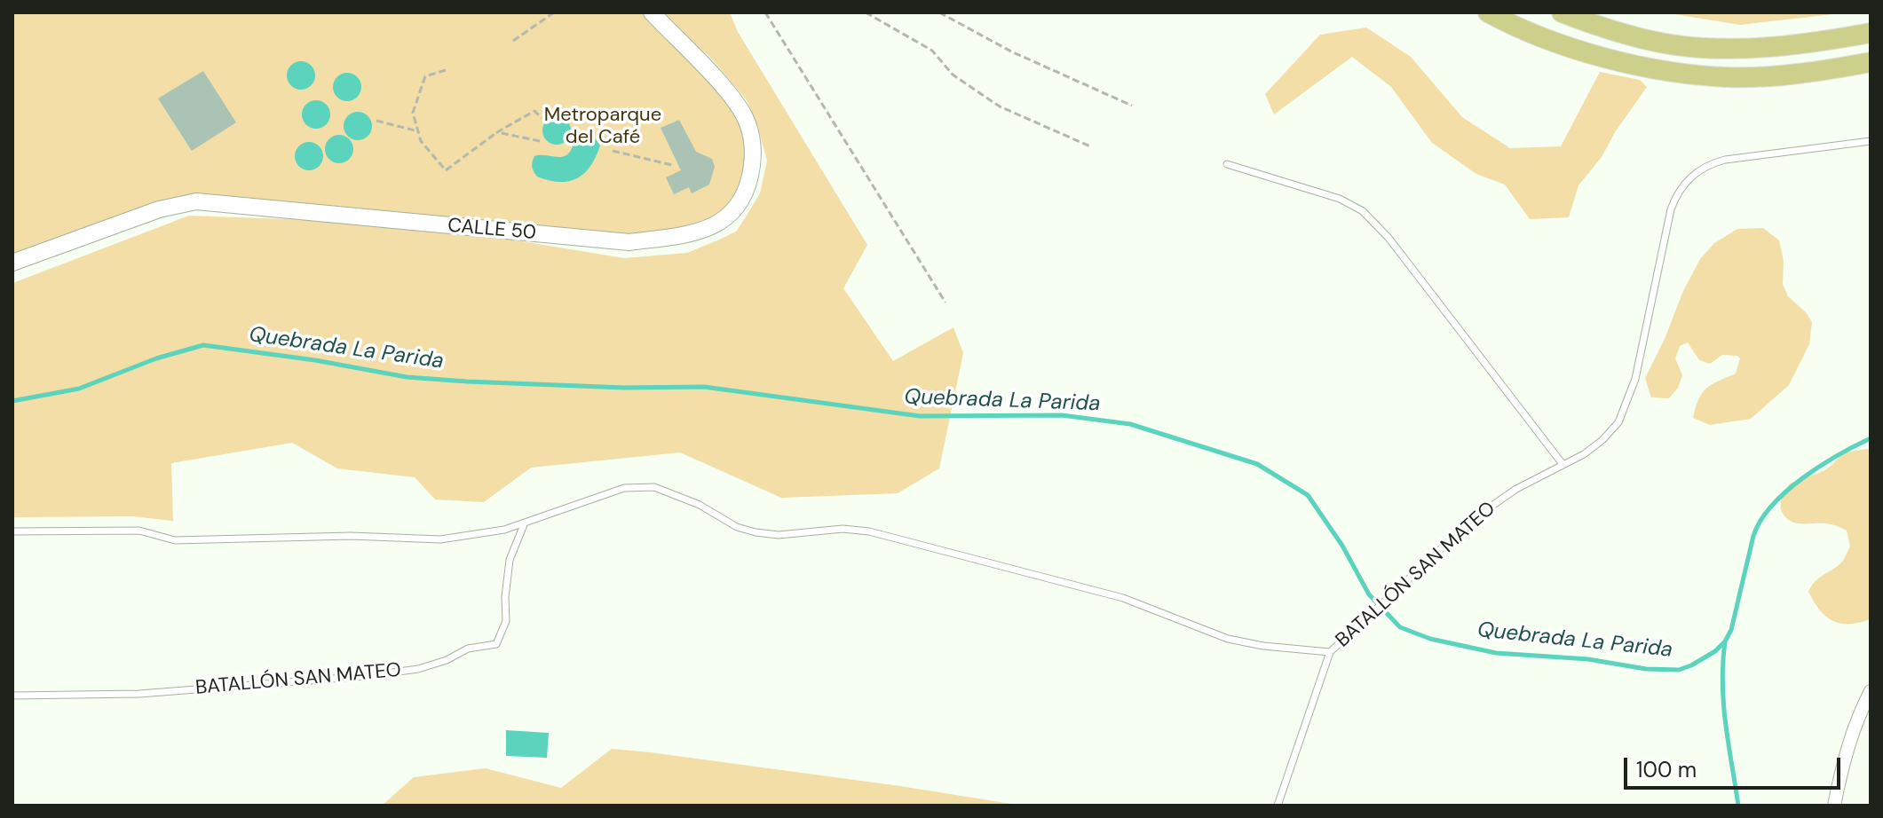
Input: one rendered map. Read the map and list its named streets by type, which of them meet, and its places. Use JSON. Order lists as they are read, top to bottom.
{
  "streets": {
    "street": ["CALLE 50"],
    "lane": ["BATALLÓN SAN MATEO"]
  },
  "water": ["Quebrada La Parida"],
  "parks": ["Metroparque del Café"],
  "scale_bar": "100 m"
}
